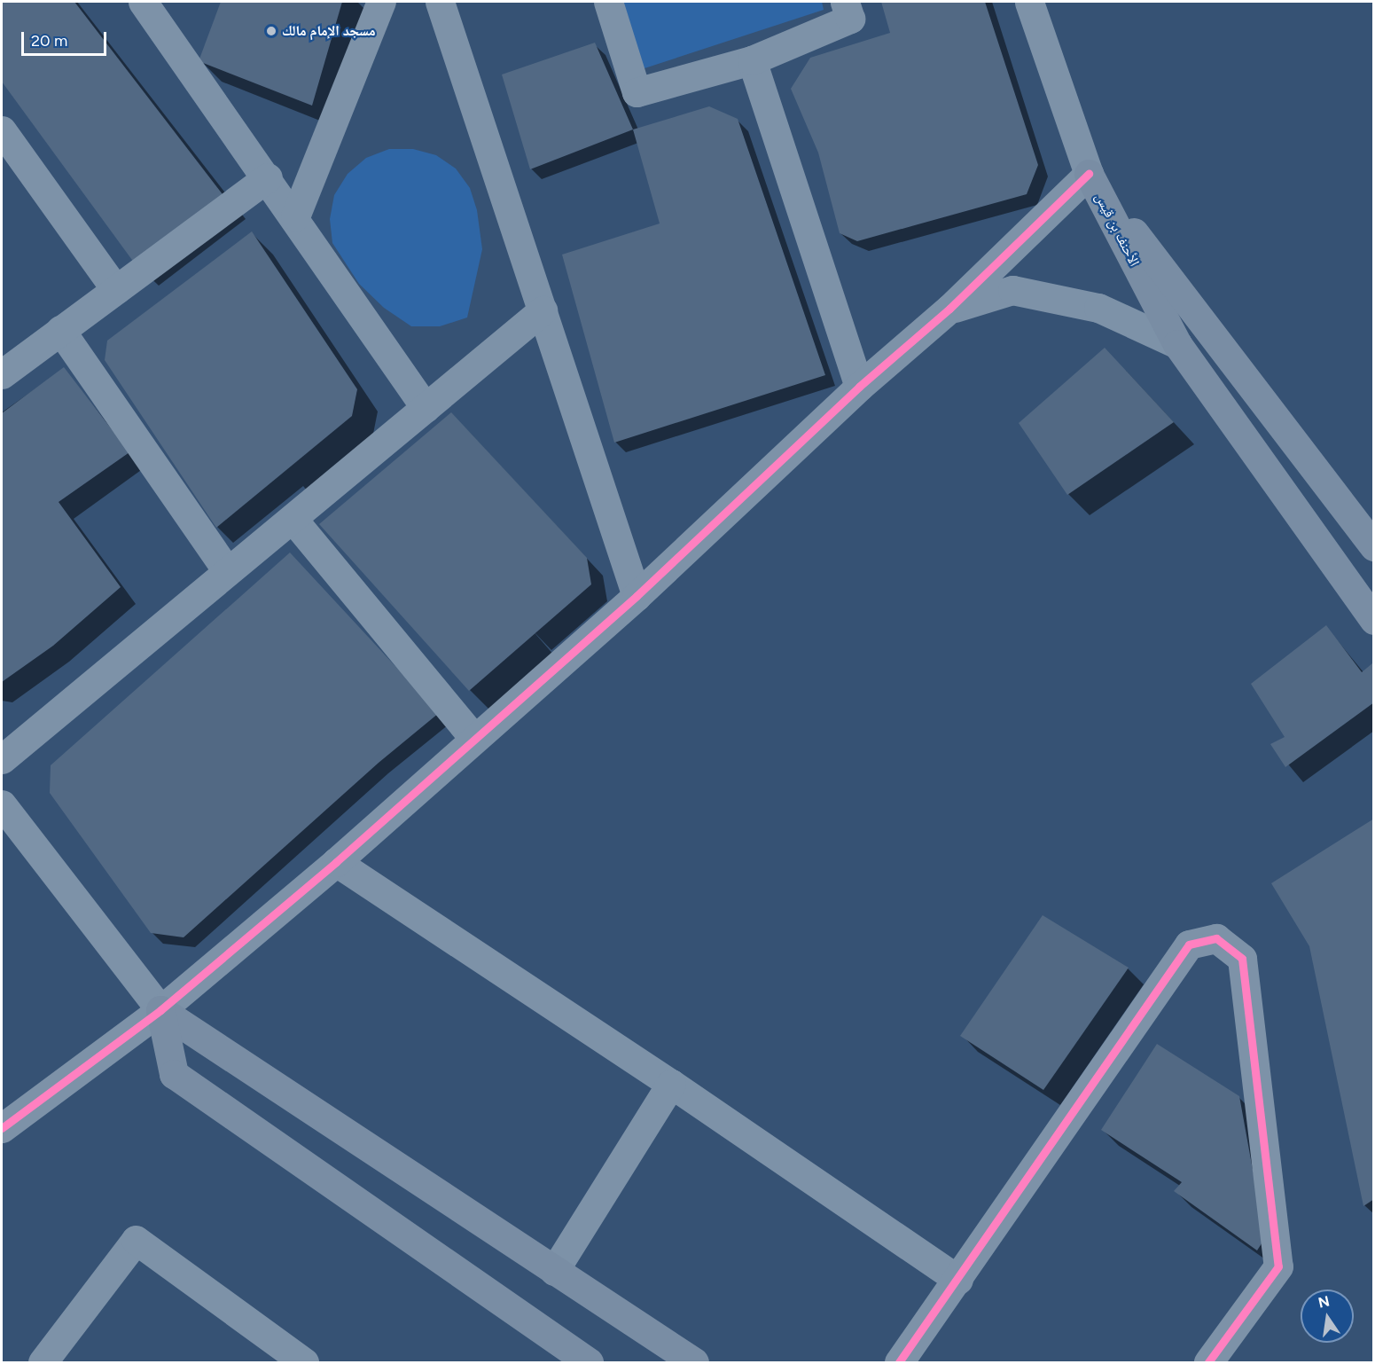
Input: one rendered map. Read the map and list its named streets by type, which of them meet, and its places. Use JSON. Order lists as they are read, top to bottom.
{
  "streets": {
    "street": ["الأحنف بن قيس"]
  },
  "places": ["مسجد الإمام مالك"],
  "scale_bar": "20 m",
  "north": "top"
}
